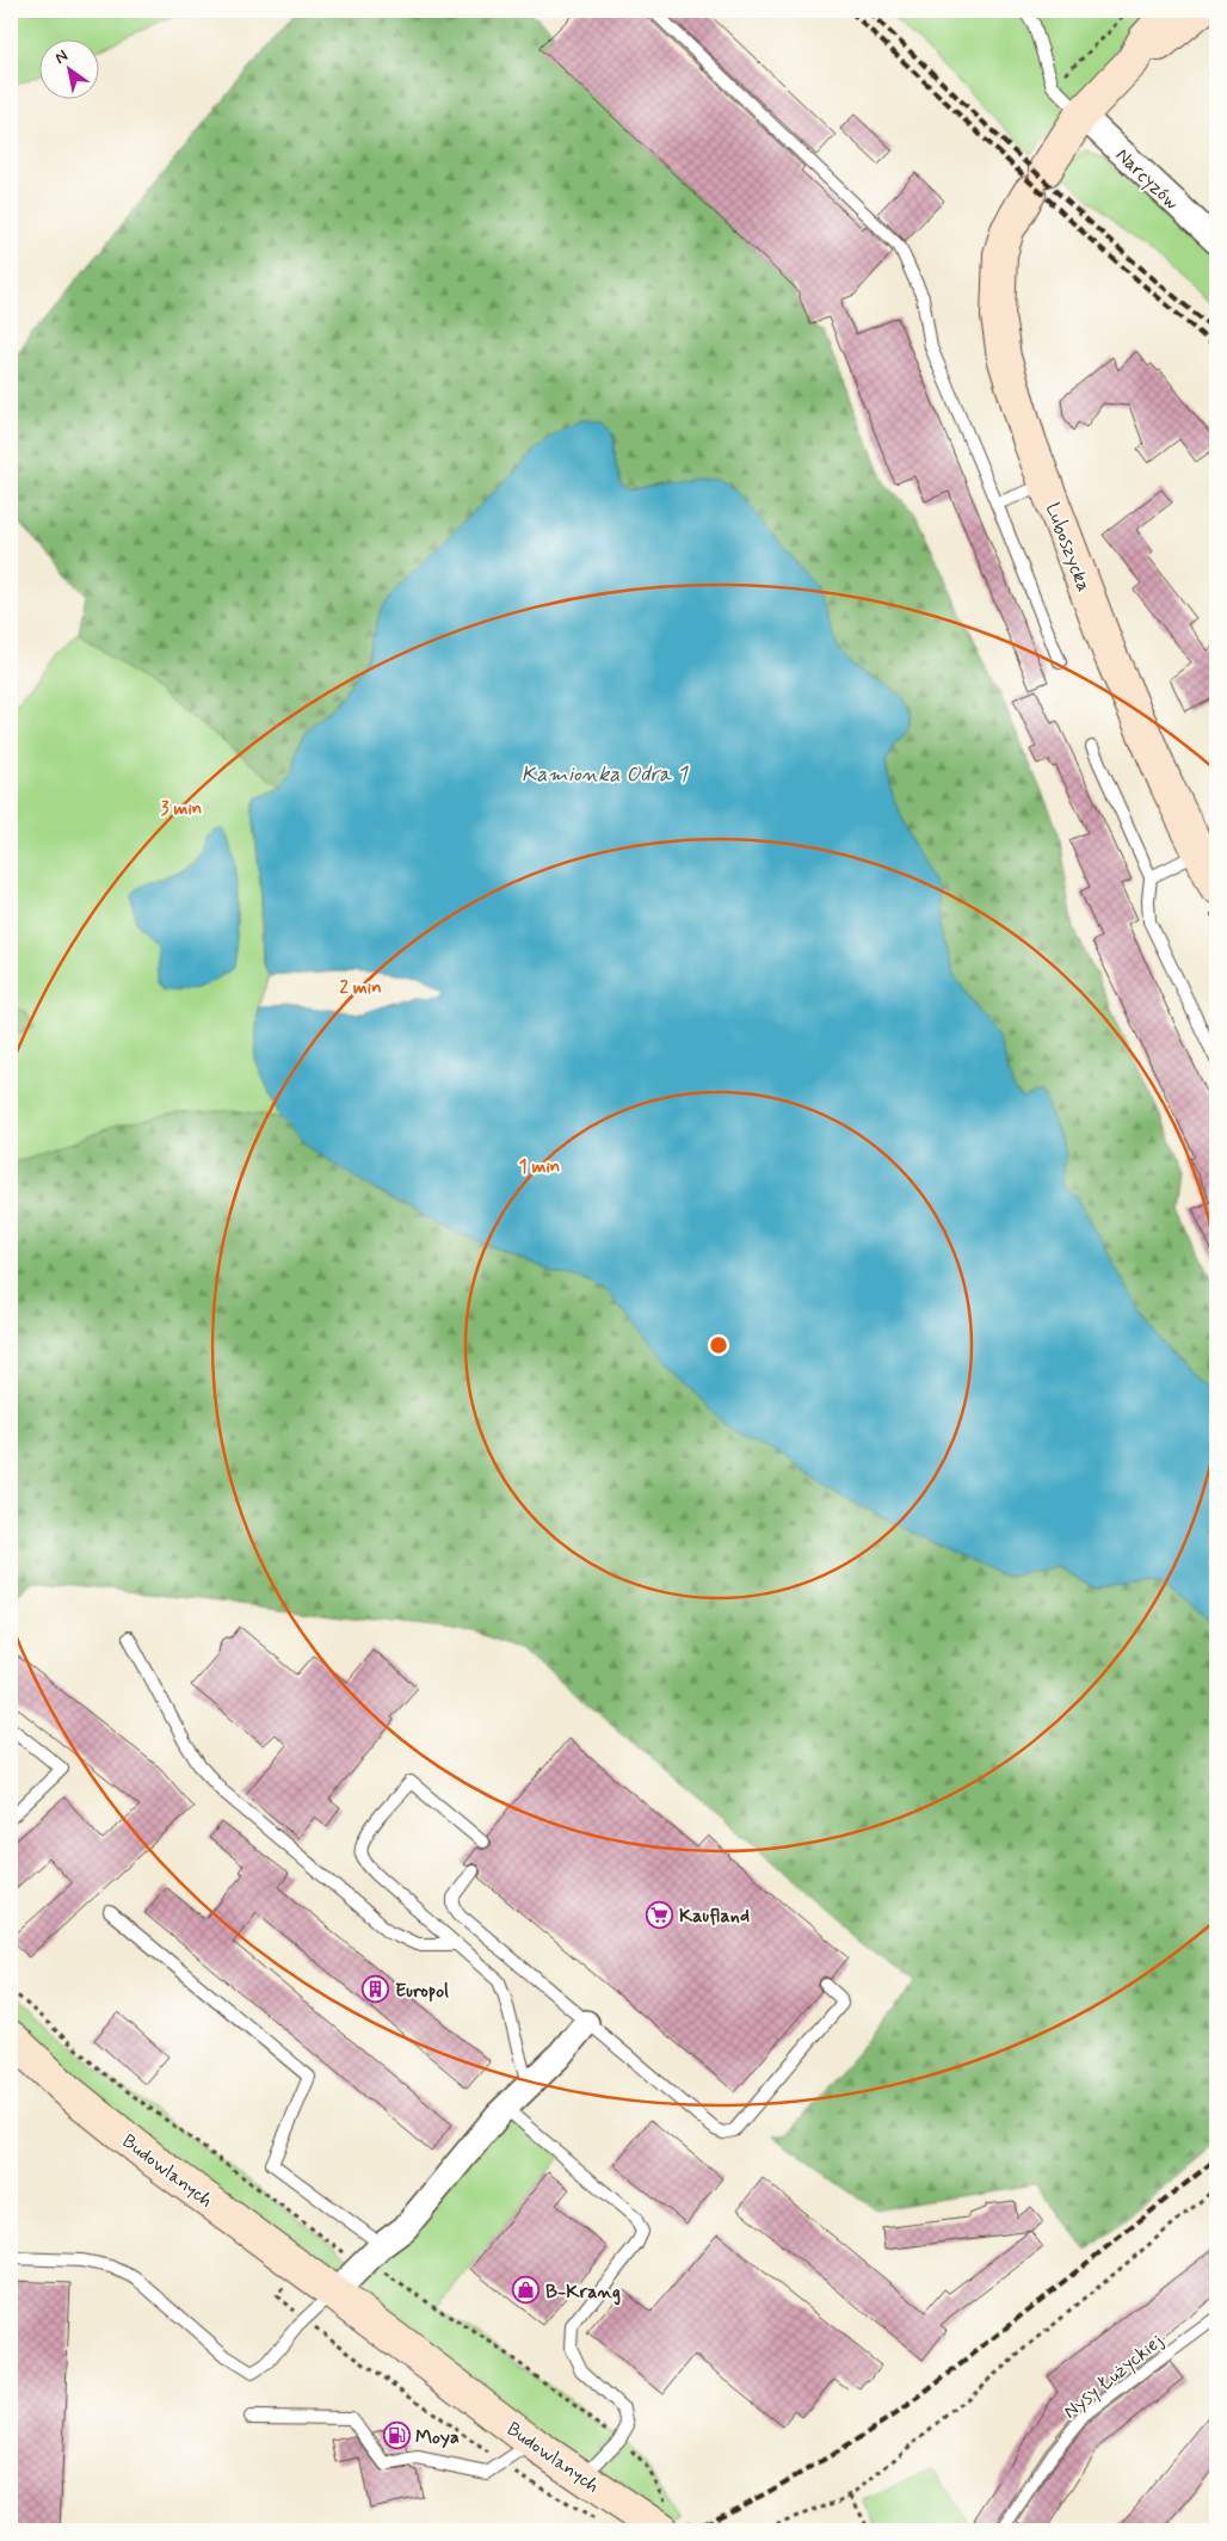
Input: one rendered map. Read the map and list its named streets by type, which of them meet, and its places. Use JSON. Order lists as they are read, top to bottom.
{
  "streets": {
    "street": ["Narcyzów", "Luboszycka", "Budowlanych"],
    "lane": ["Nysy Łużyckiej"]
  },
  "crossings": [
    ["Narcyzów", "Luboszycka"]
  ],
  "water": ["Kamionka Odra 1"],
  "places": {
    "supermarket": ["Kaufland"],
    "building": ["Europol"],
    "shop": ["B-Krang"],
    "fuel station": ["Moya"]
  },
  "north": "top left",
  "rings": ["3 min", "2 min", "1 min"]
}
